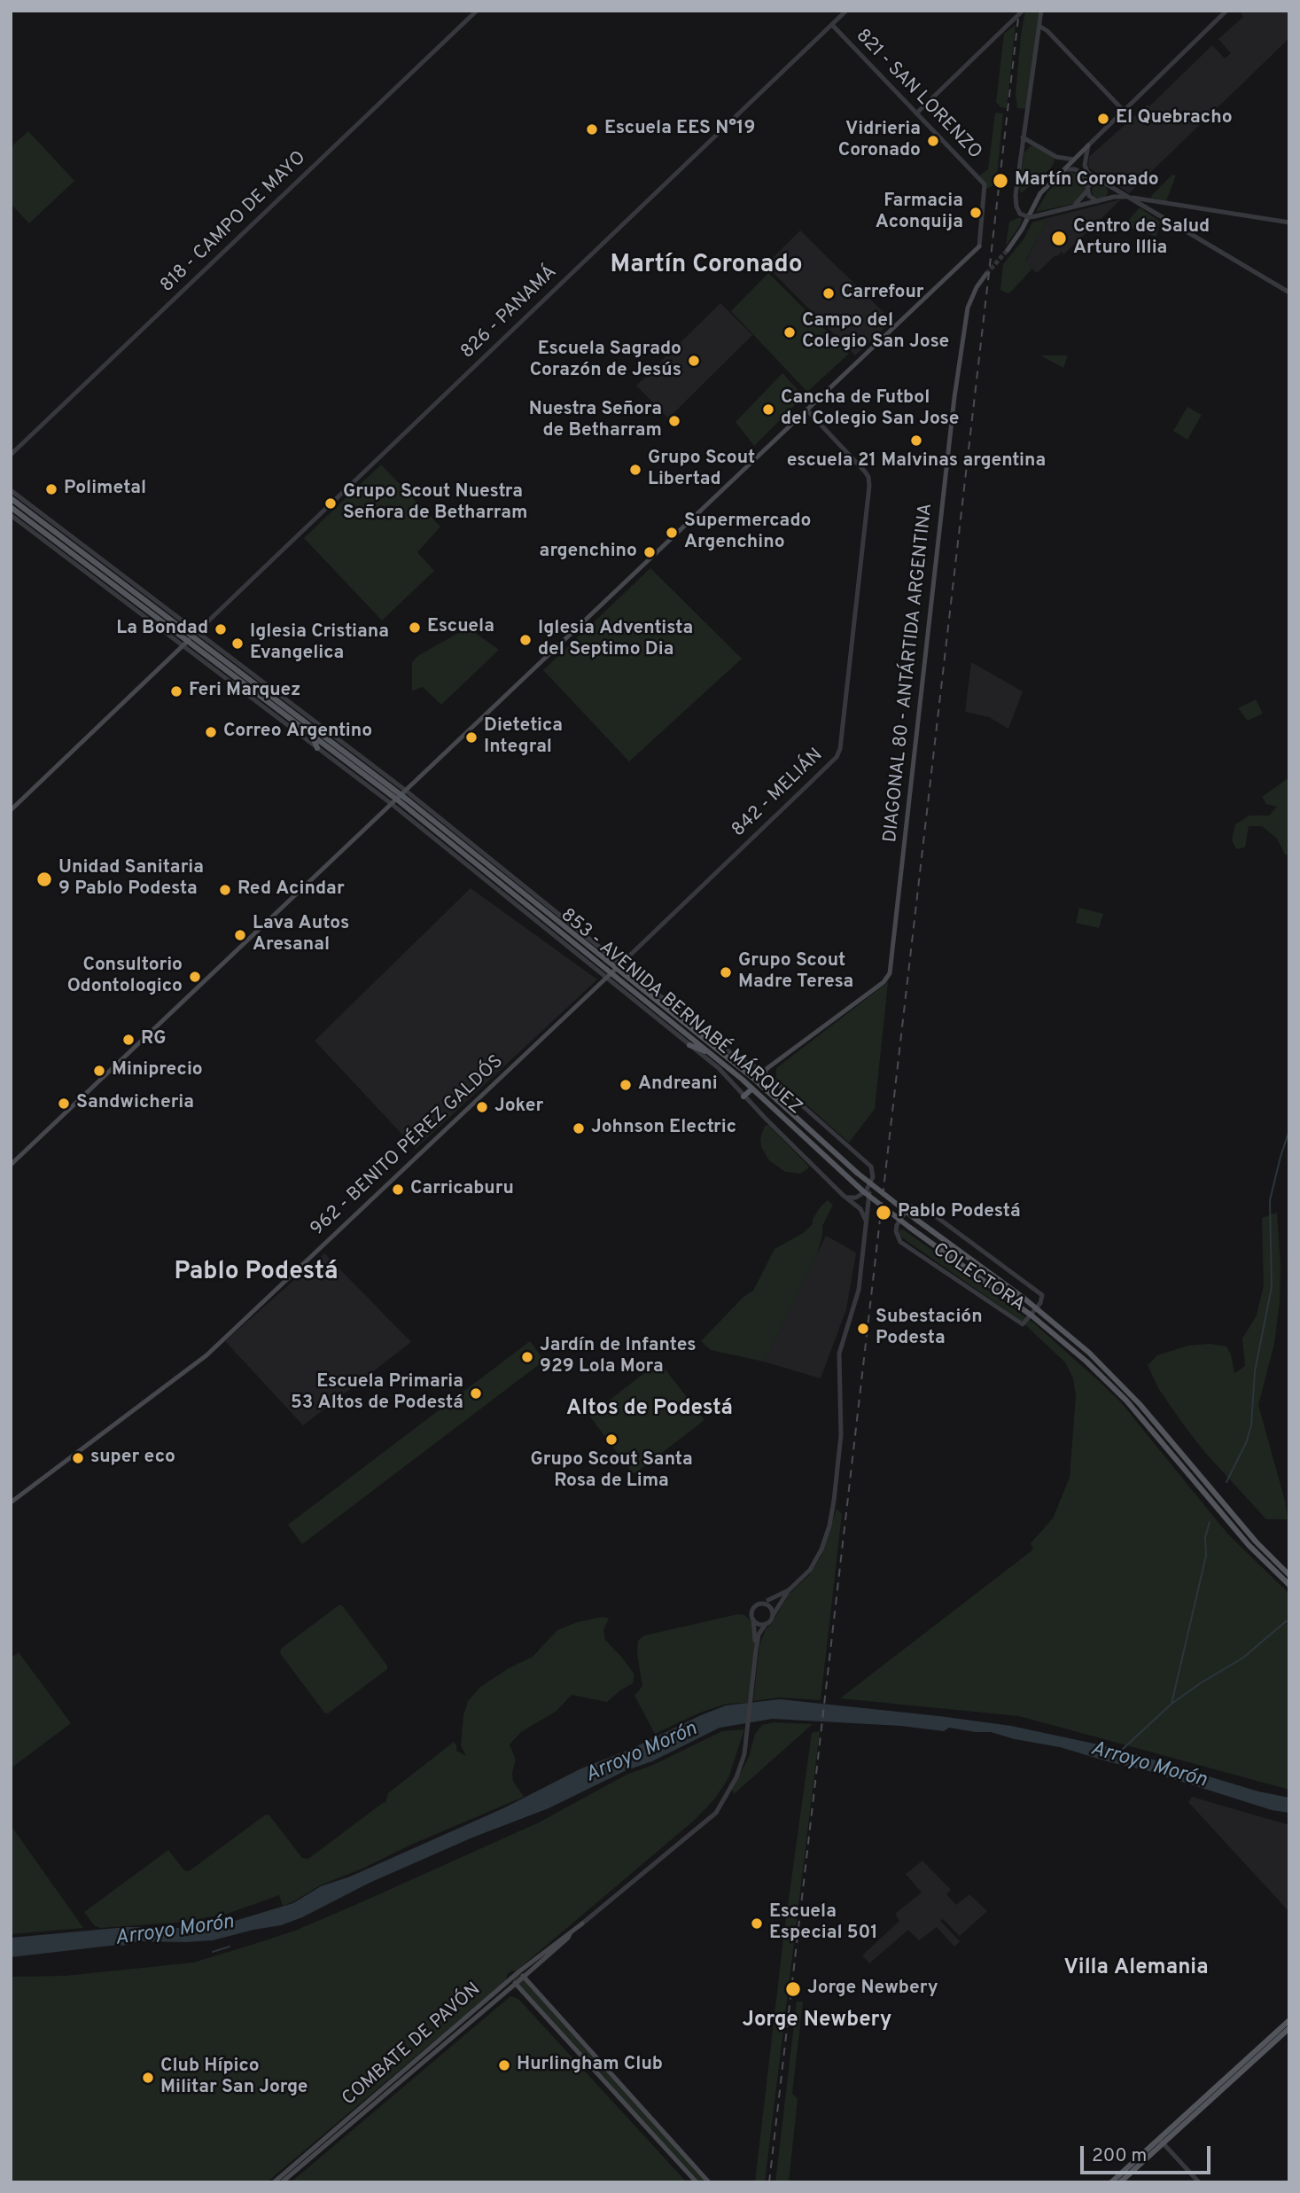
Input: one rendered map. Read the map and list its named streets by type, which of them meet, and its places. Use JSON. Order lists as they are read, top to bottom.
{
  "streets": {
    "main road": [
      "DIAGONAL 80 - ANTÁRTIDA ARGENTINA",
      "853 - AVENIDA BERNABÉ MÁRQUEZ",
      "962 - BENITO PÉREZ GALDÓS",
      "COMBATE DE PAVÓN"
    ],
    "street": [
      "821 - SAN LORENZO",
      "818 - CAMPO DE MAYO",
      "826 - PANAMÁ",
      "842 - MELIÁN",
      "COLECTORA"
    ]
  },
  "crossings": [
    ["821 - SAN LORENZO", "826 - PANAMÁ"],
    ["826 - PANAMÁ", "853 - AVENIDA BERNABÉ MÁRQUEZ"],
    ["DIAGONAL 80 - ANTÁRTIDA ARGENTINA", "853 - AVENIDA BERNABÉ MÁRQUEZ"],
    ["842 - MELIÁN", "853 - AVENIDA BERNABÉ MÁRQUEZ"],
    ["842 - MELIÁN", "962 - BENITO PÉREZ GALDÓS"],
    ["853 - AVENIDA BERNABÉ MÁRQUEZ", "962 - BENITO PÉREZ GALDÓS"],
    ["853 - AVENIDA BERNABÉ MÁRQUEZ", "COLECTORA"]
  ],
  "districts": [
    "Martín Coronado",
    "Pablo Podestá",
    "Altos de Podestá",
    "Villa Alemania",
    "Jorge Newbery"
  ],
  "water": ["Arroyo Morón"],
  "places": [
    "El Quebracho",
    "Escuela EES N°19",
    "Vidrieria Coronado",
    "Martín Coronado",
    "Farmacia Aconquija",
    "Centro de Salud Arturo Illia",
    "Carrefour",
    "Campo del Colegio San Jose",
    "Escuela Sagrado Corazón de Jesús",
    "Cancha de Futbol del Colegio San Jose",
    "Nuestra Señora de Betharram",
    "escuela 21 Malvinas argentina",
    "Grupo Scout Libertad",
    "Polimetal",
    "Grupo Scout Nuestra Señora de Betharram",
    "Supermercado Argenchino",
    "argenchino",
    "Escuela",
    "La Bondad",
    "Iglesia Adventista del Septimo Dia",
    "Iglesia Cristiana Evangelica",
    "Feri Marquez",
    "Correo Argentino",
    "Dietetica Integral",
    "Unidad Sanitaria 9 Pablo Podesta",
    "Red Acindar",
    "Lava Autos Aresanal",
    "Grupo Scout Madre Teresa",
    "Consultorio Odontologico",
    "RG",
    "Miniprecio",
    "Andreani",
    "Sandwicheria",
    "Joker",
    "Johnson Electric",
    "Carricaburu",
    "Pablo Podestá",
    "Subestación Podesta",
    "Jardín de Infantes 929 Lola Mora",
    "Escuela Primaria 53 Altos de Podestá",
    "Grupo Scout Santa Rosa de Lima",
    "super eco",
    "Escuela Especial 501",
    "Jorge Newbery",
    "Hurlingham Club",
    "Club Hípico Militar San Jorge"
  ],
  "scale_bar": "200 m"
}
